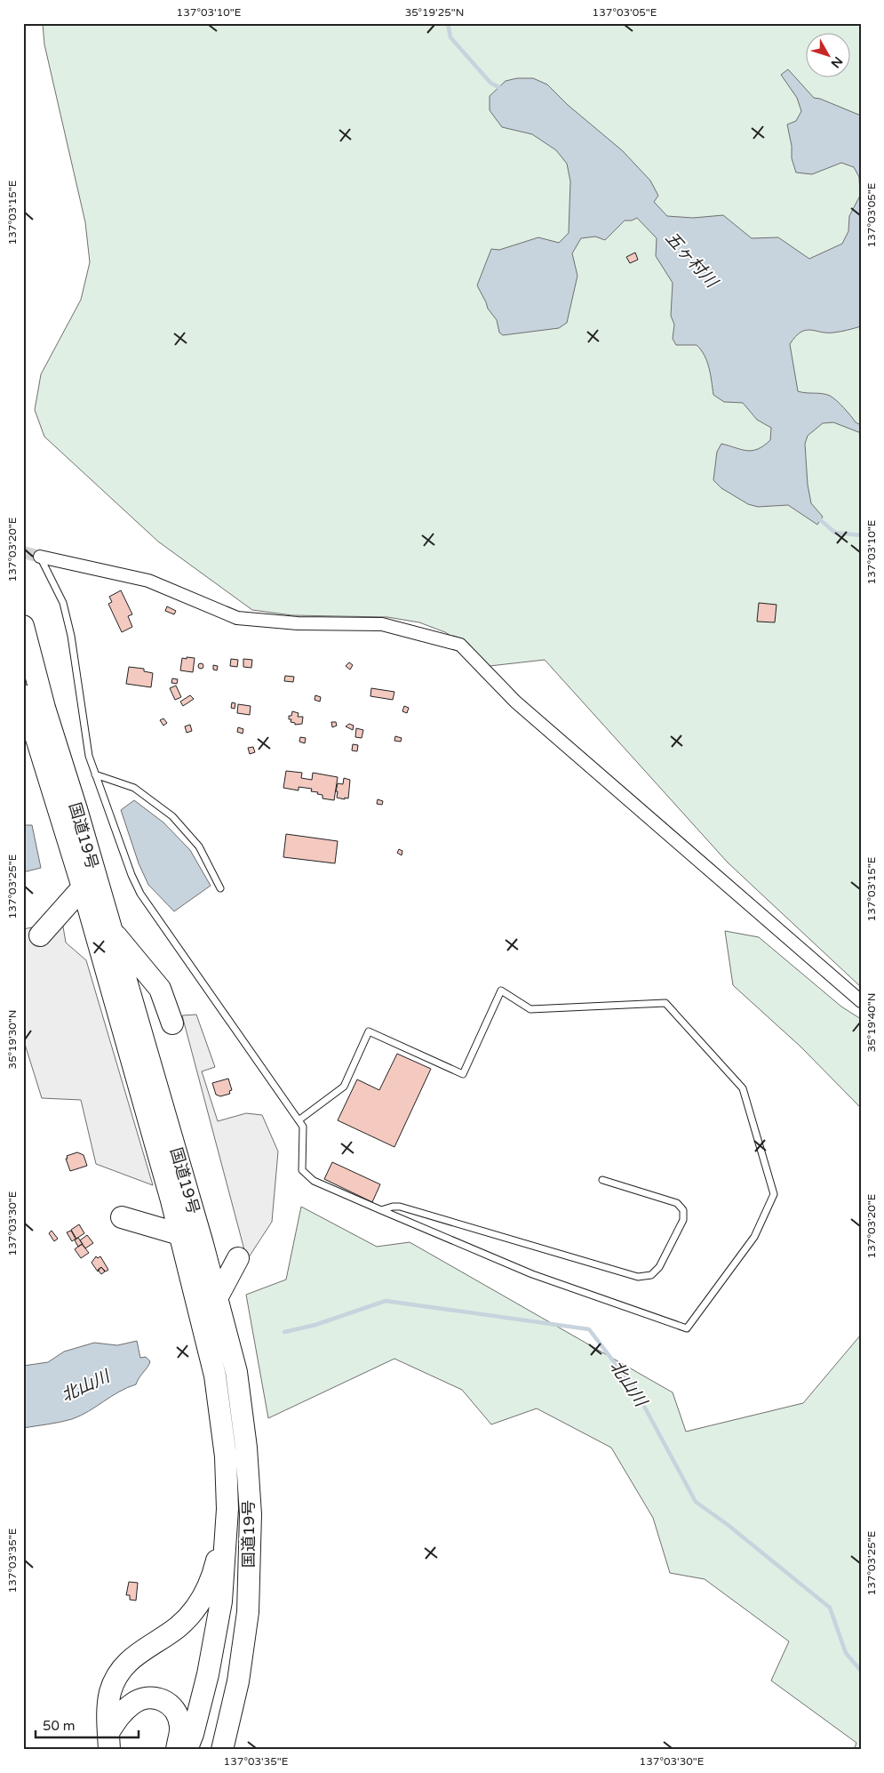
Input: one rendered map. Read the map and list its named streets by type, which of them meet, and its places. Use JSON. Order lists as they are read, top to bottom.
{
  "streets": {
    "highway": ["国道19号"]
  },
  "water": ["五ヶ村川", "北山川"],
  "scale_bar": "50 m",
  "north": "bottom right",
  "coordinates": [
    "137°03'10\"E",
    "35°19'25\"N",
    "137°03'05\"E",
    "137°03'15\"E",
    "137°03'20\"E",
    "137°03'25\"E",
    "35°19'40\"N",
    "35°19'30\"N",
    "137°03'30\"E",
    "137°03'35\"E"
  ]
}
